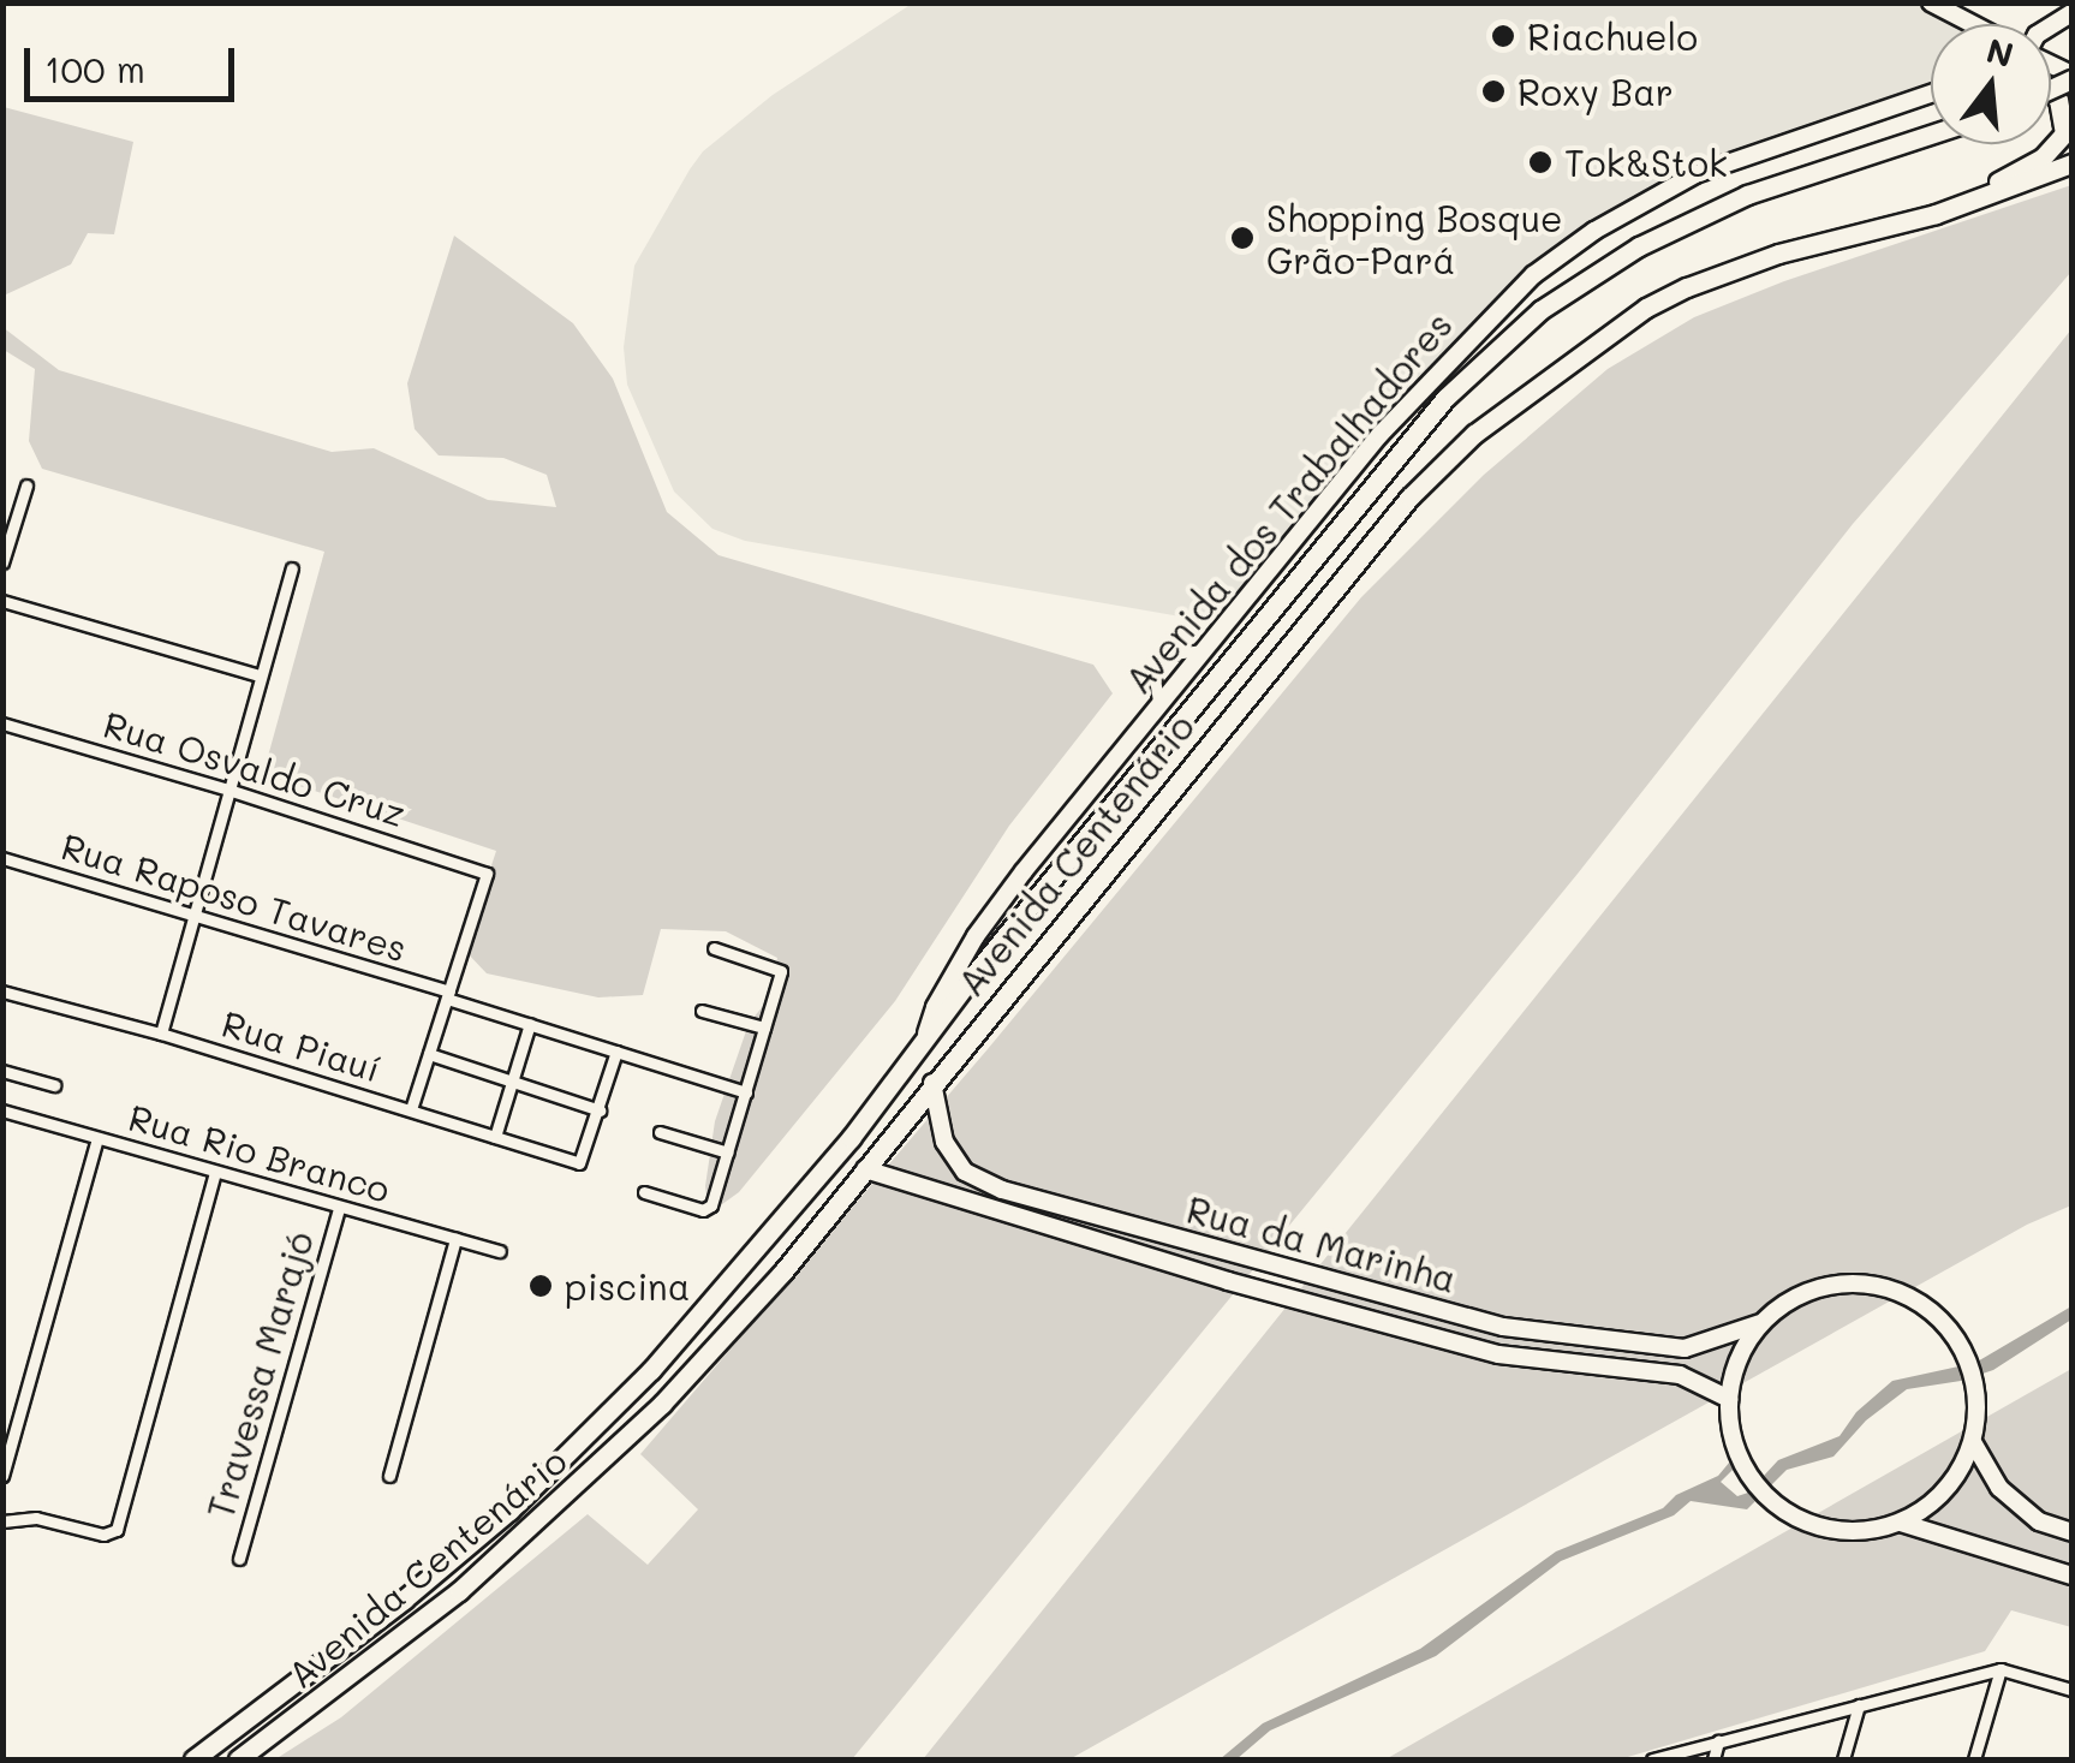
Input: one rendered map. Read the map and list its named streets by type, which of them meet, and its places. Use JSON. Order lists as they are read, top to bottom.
{
  "streets": {
    "main road": ["Avenida dos Trabalhadores", "Avenida Centenário", "Rua da Marinha"],
    "street": [
      "Rua Osvaldo Cruz",
      "Rua Raposo Tavares",
      "Rua Piauí",
      "Rua Rio Branco",
      "Travessa Marajó"
    ]
  },
  "crossings": [
    ["Avenida dos Trabalhadores", "Avenida Centenário"],
    ["Rua Osvaldo Cruz", "Rua Raposo Tavares"],
    ["Avenida Centenário", "Rua da Marinha"],
    ["Rua Rio Branco", "Travessa Marajó"]
  ],
  "places": [
    "Riachuelo",
    "Roxy Bar",
    "Tok&Stok",
    "Shopping Bosque Grão-Pará",
    "piscina"
  ],
  "scale_bar": "100 m",
  "north": "top"
}
